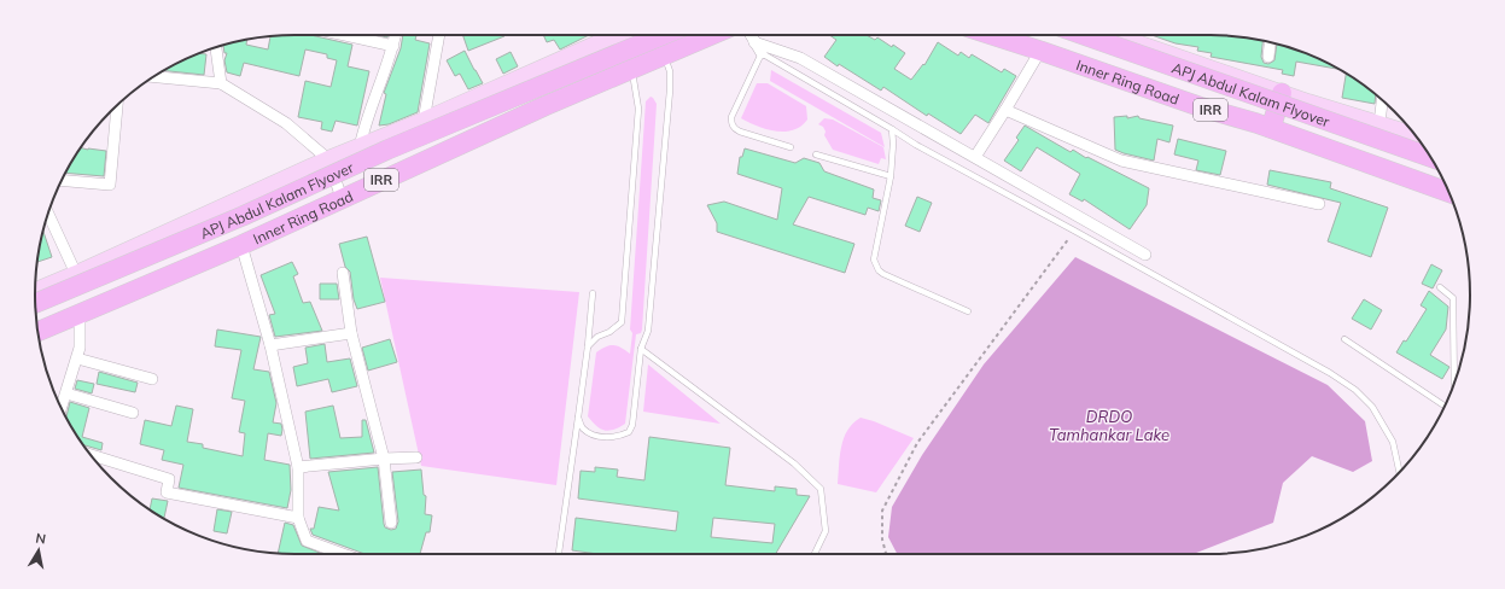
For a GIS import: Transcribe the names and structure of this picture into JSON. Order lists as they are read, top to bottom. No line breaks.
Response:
{"streets":{"highway":["Inner Ring Road","APJ Abdul Kalam Flyover","IRR"]},"water":["DRDO Tamhankar Lake"],"north":"top"}
